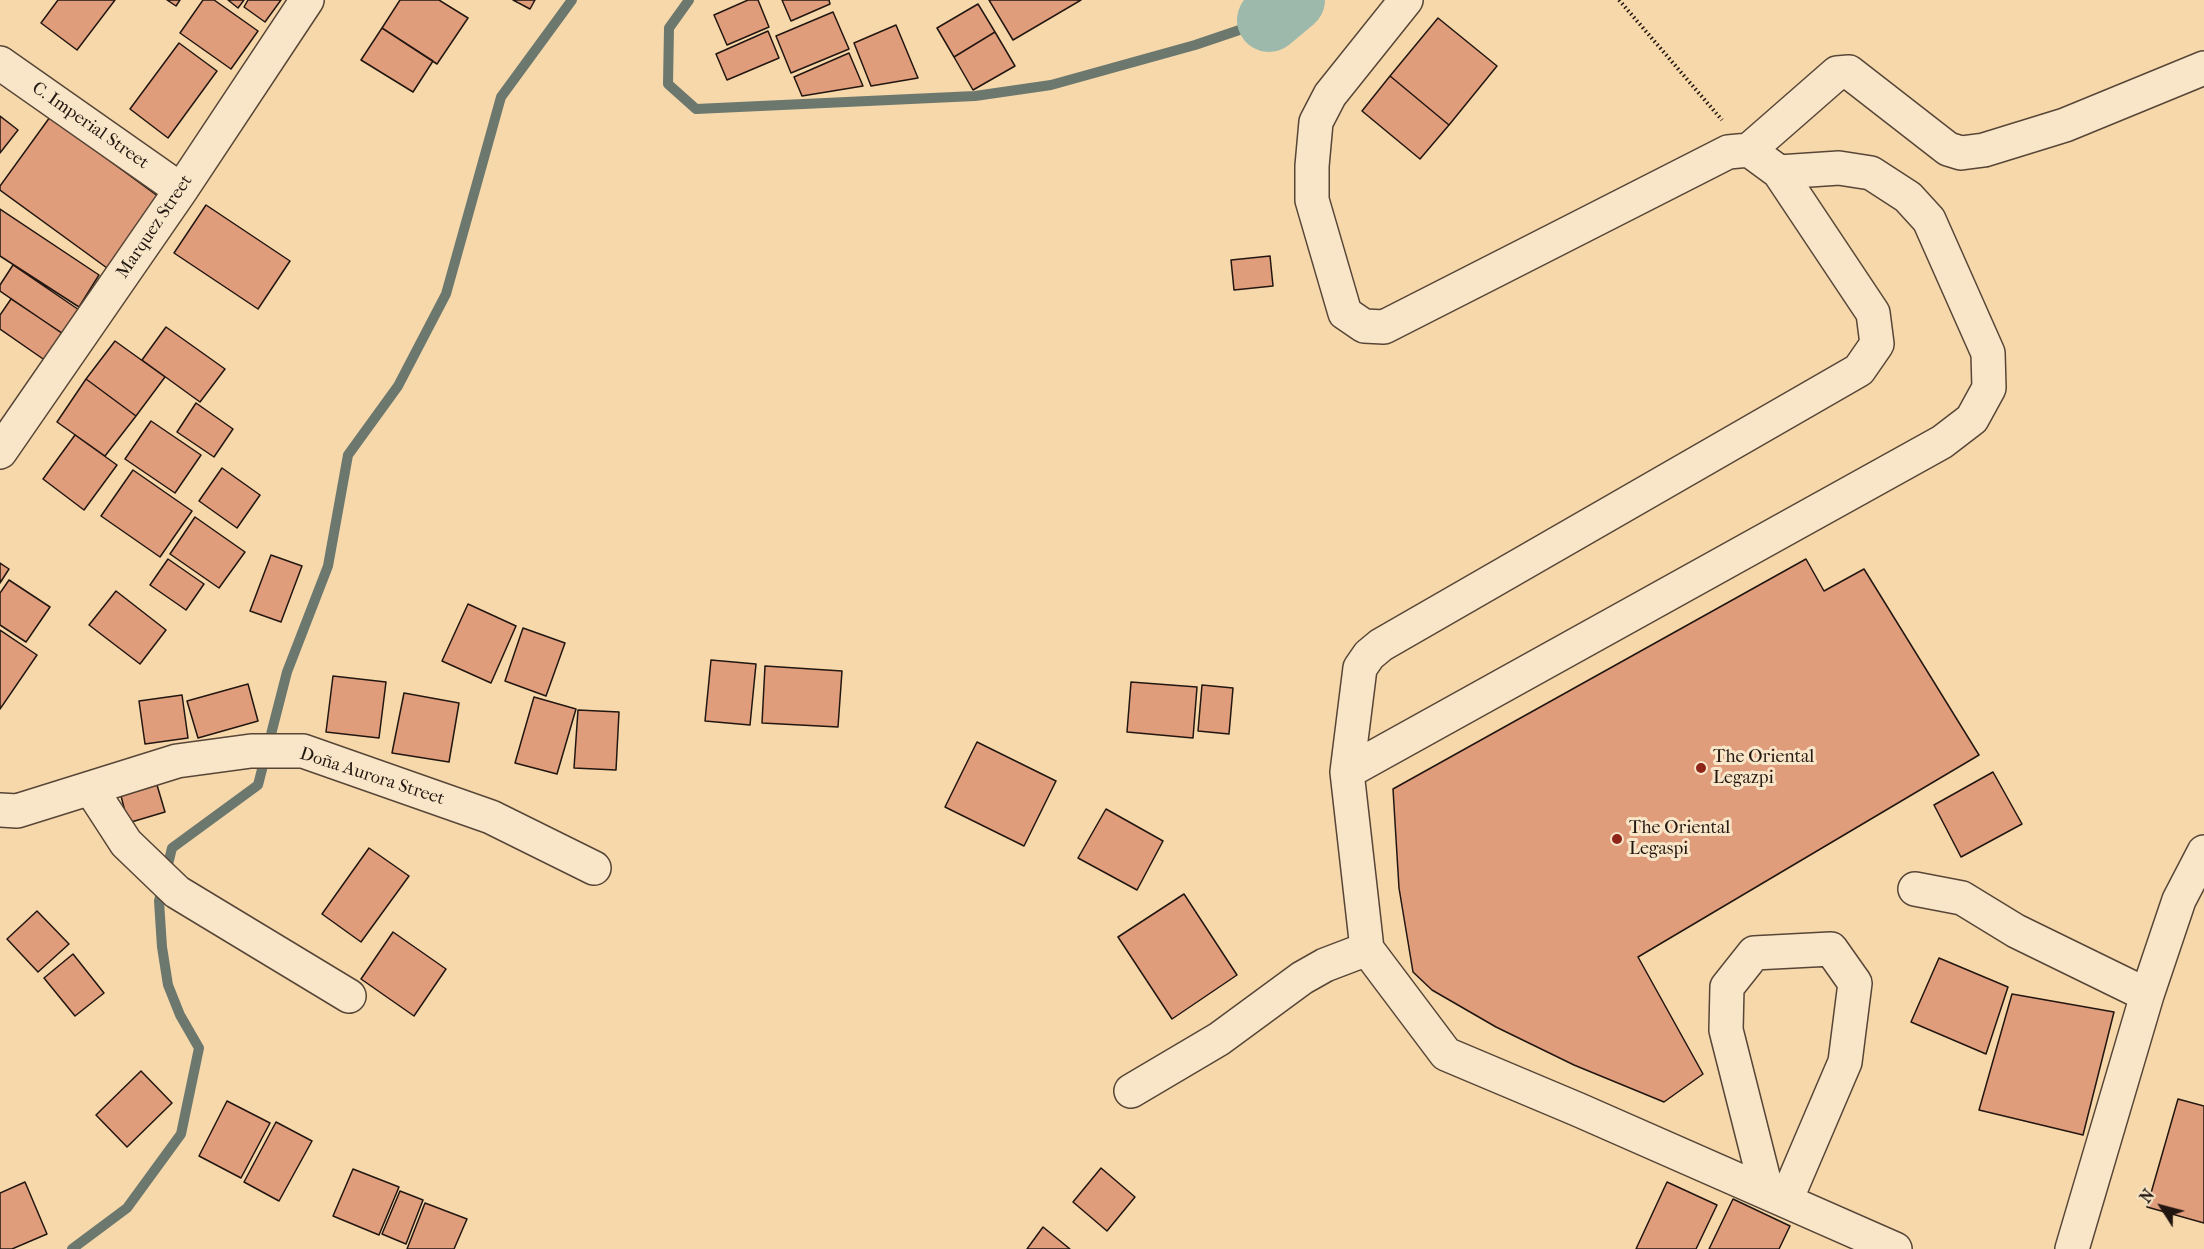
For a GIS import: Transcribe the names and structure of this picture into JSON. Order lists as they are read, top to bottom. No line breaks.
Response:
{"streets":{"street":["C. Imperial Street","Marquez Street","Doña Aurora Street"]},"crossings":[["C. Imperial Street","Marquez Street"]],"places":["The Oriental Legazpi","The Oriental Legaspi"],"north":"top left"}
